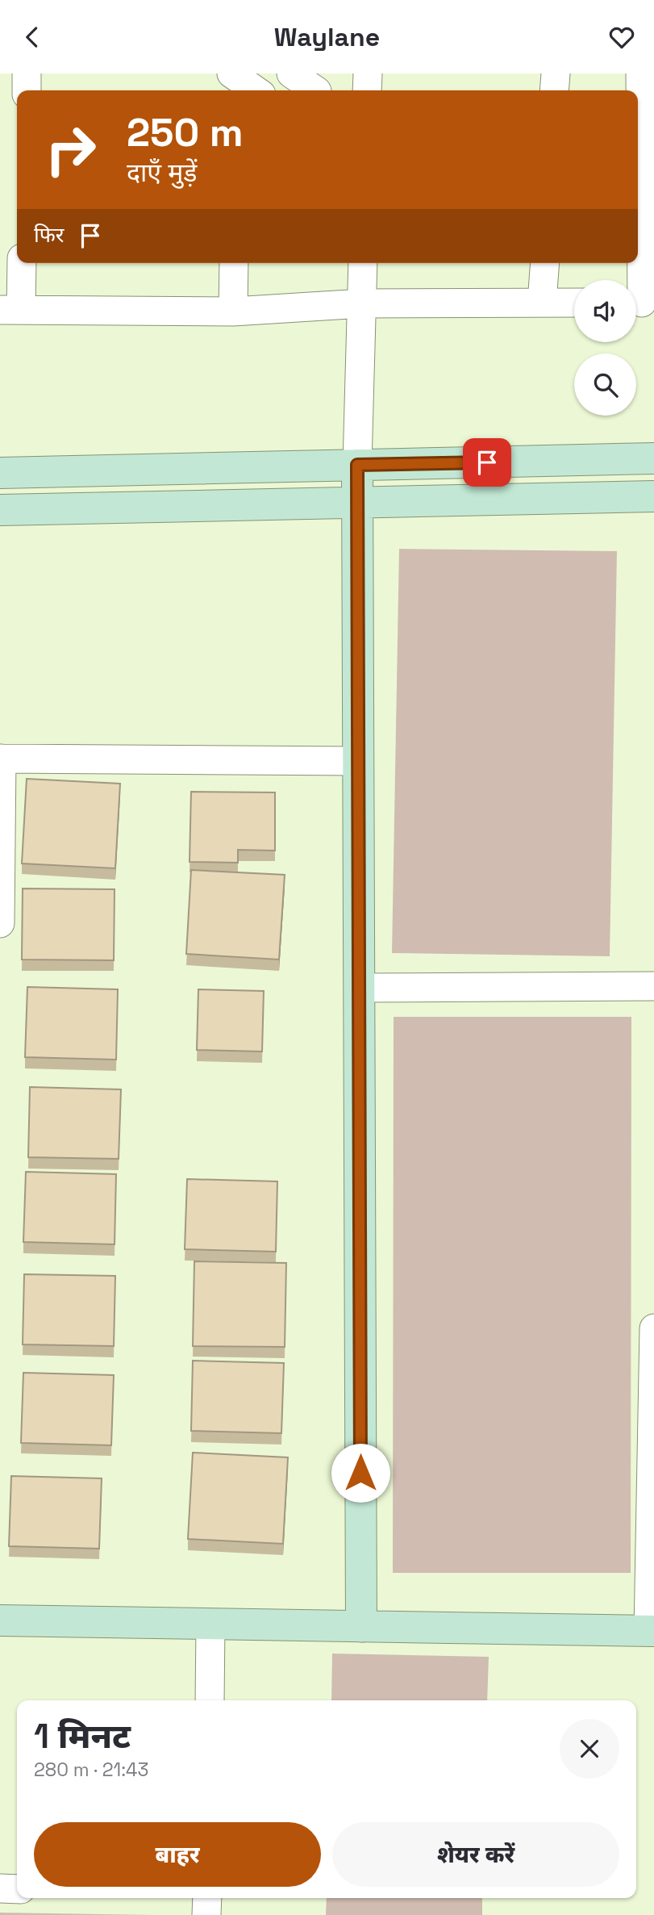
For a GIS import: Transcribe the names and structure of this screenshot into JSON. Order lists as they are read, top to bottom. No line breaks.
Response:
{"page":{"header":"Waylane","turn":["250 m","दाएँ मुड़ें"],"then":"फिर","heading":["1 मिनट","280 m · 21:43"],"buttons":["बाहर","शेयर करें"]}}
